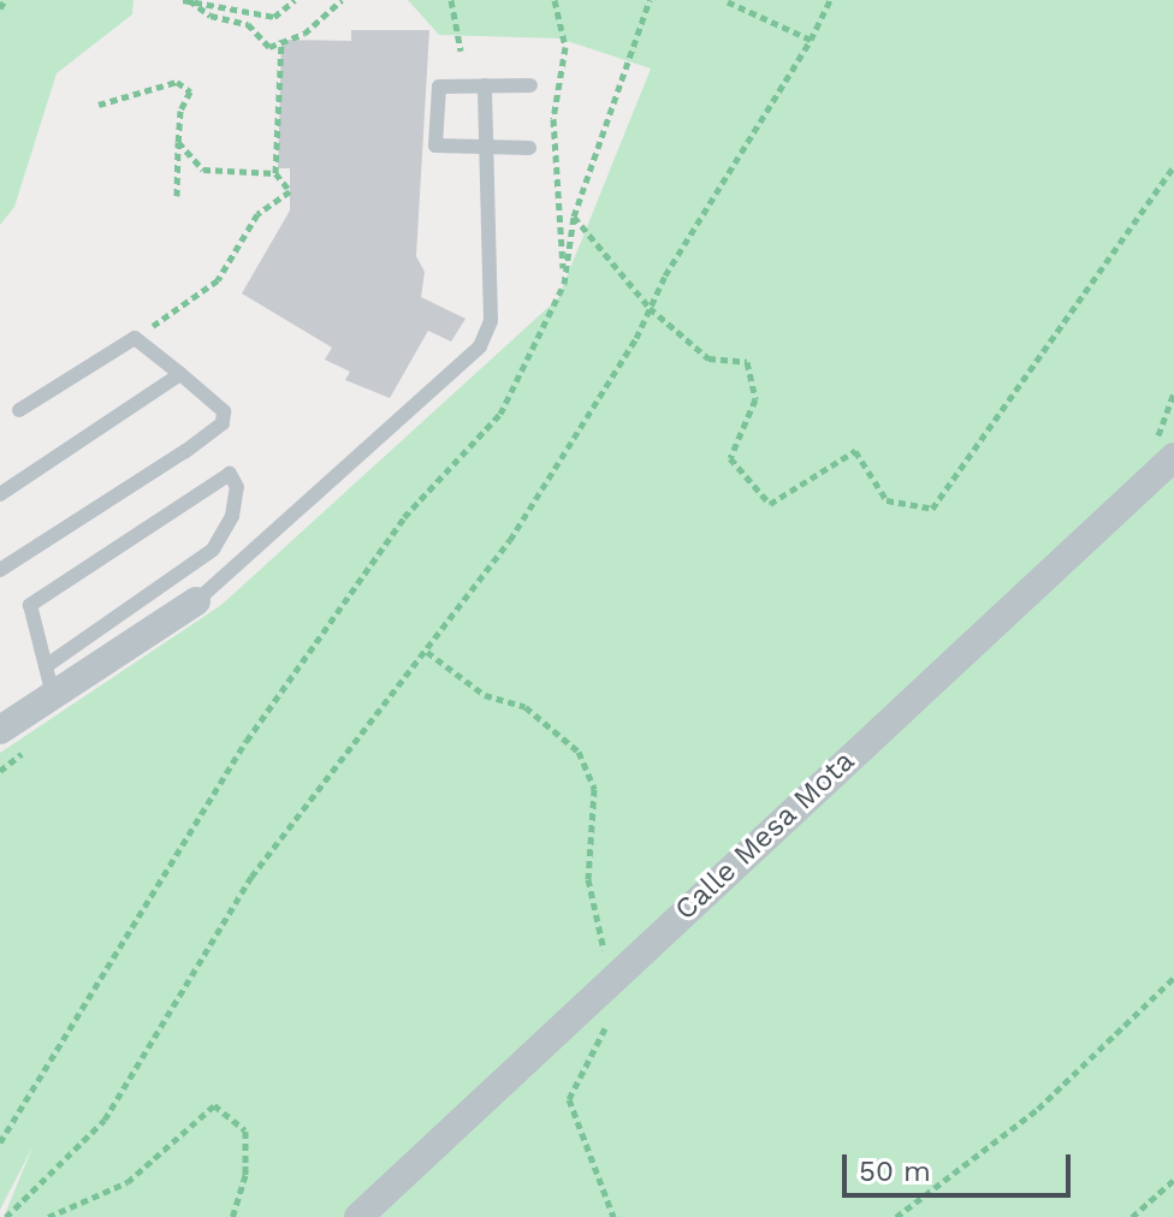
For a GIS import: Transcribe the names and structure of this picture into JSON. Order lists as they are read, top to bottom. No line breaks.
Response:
{"streets":{"street":["Calle Mesa Mota"]},"scale_bar":"50 m"}
